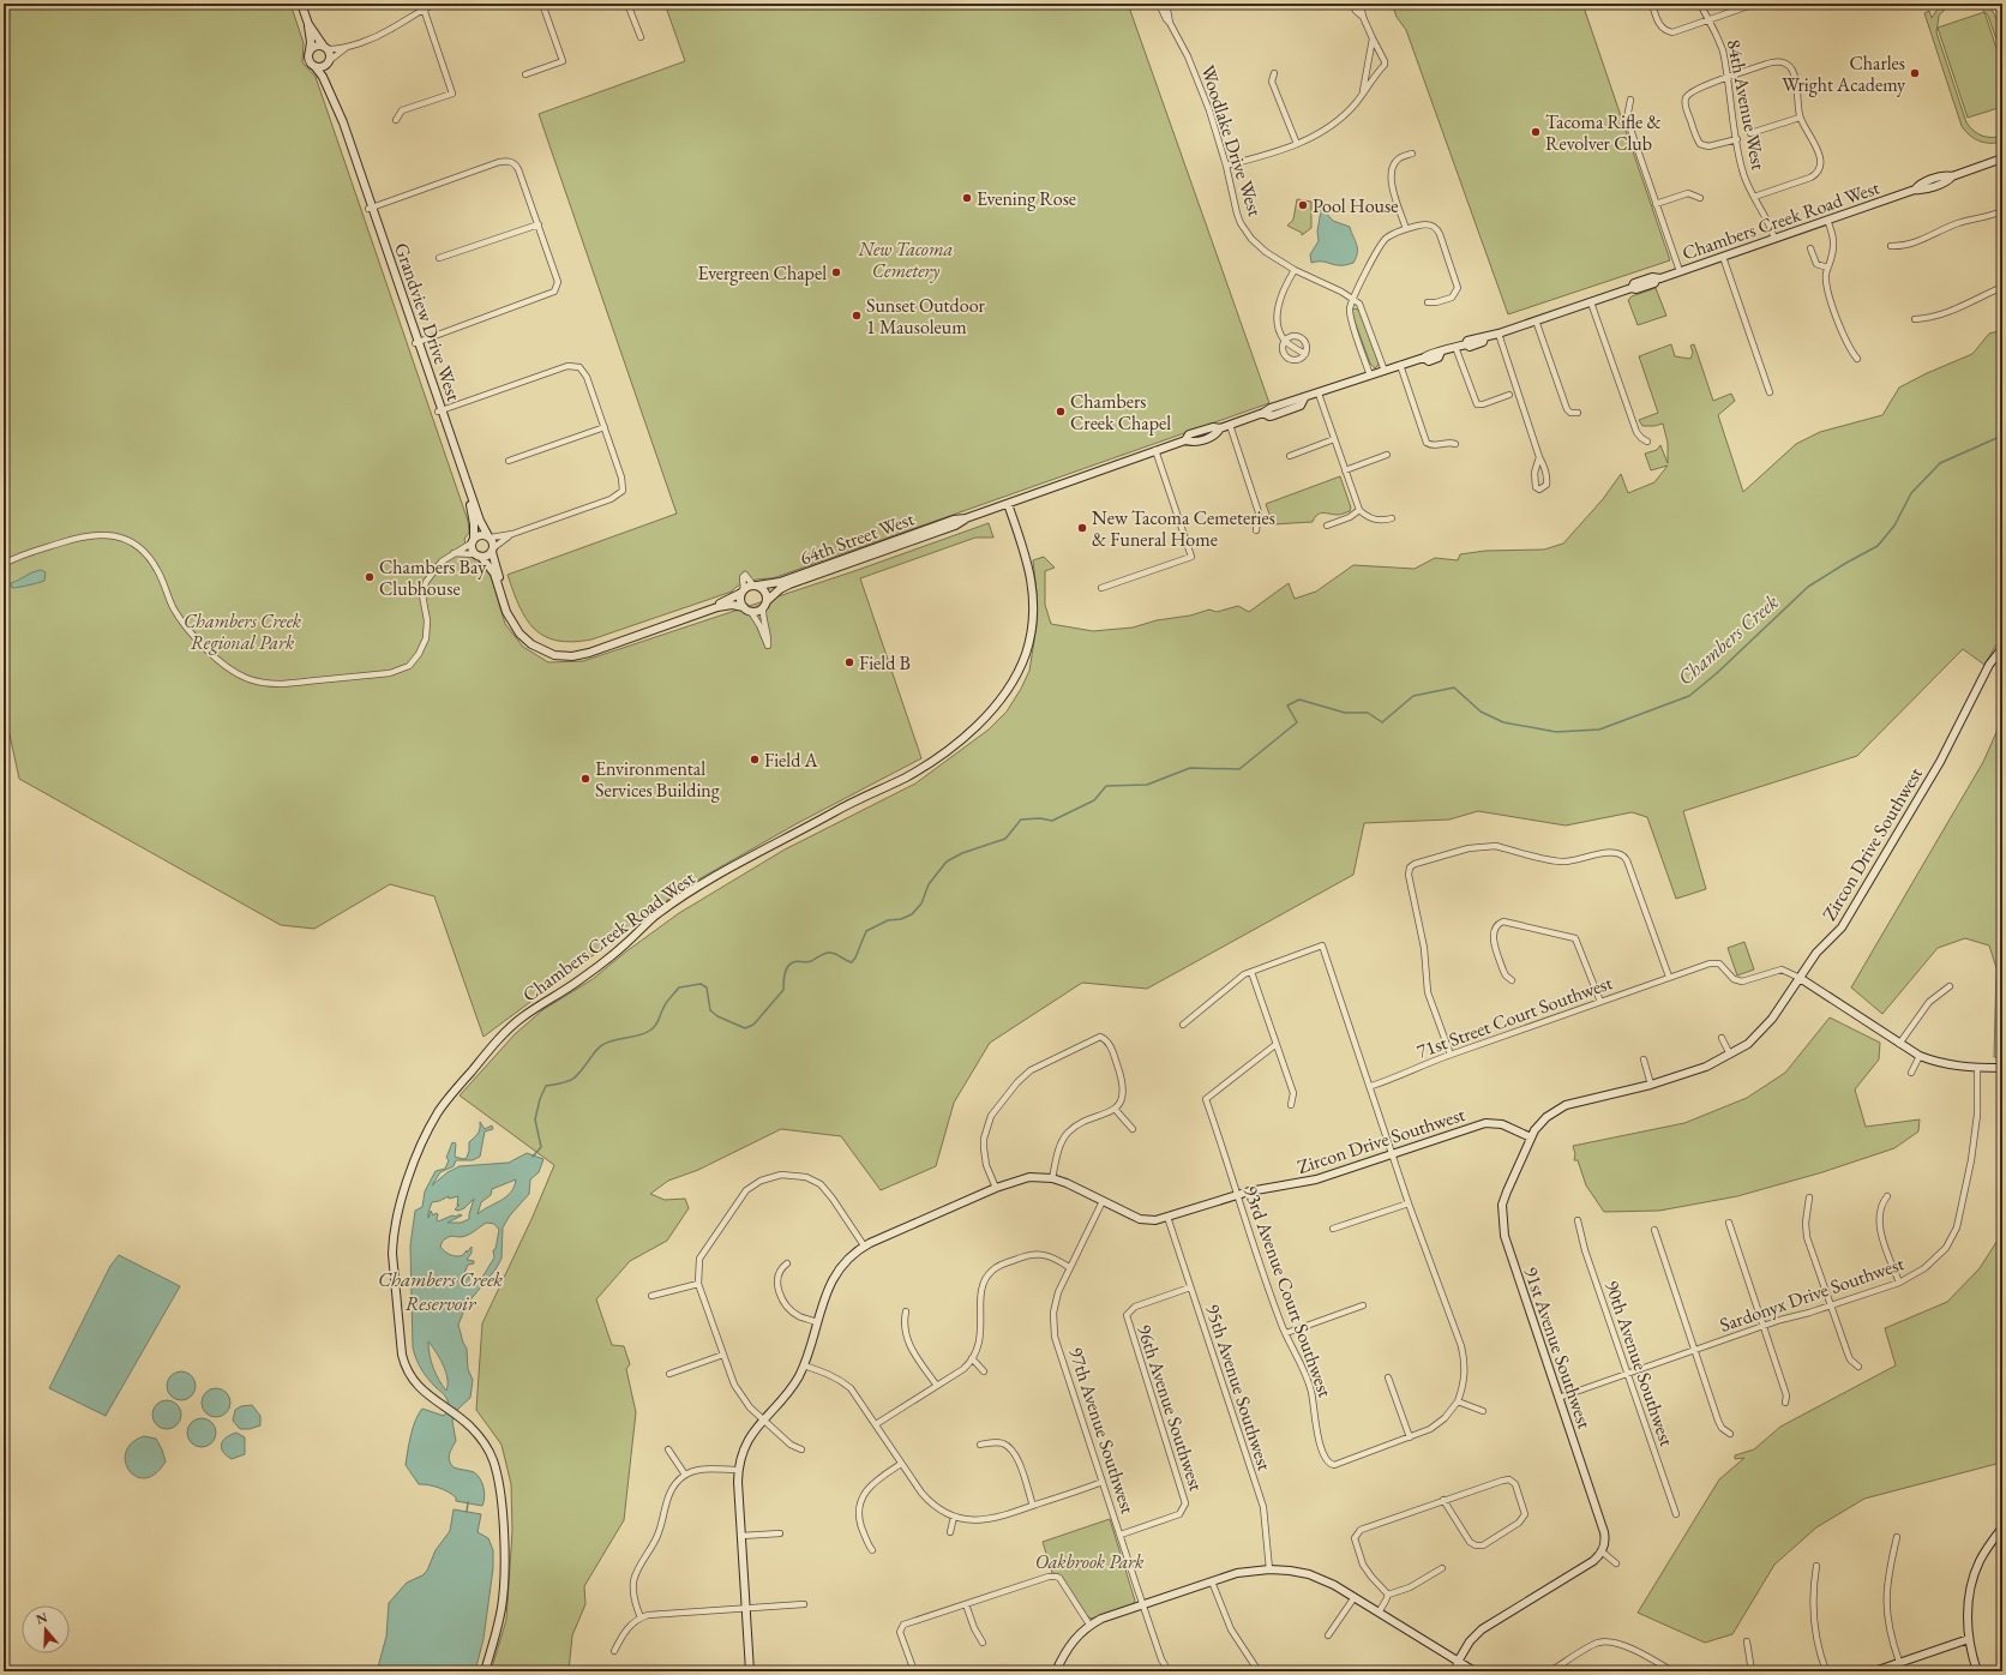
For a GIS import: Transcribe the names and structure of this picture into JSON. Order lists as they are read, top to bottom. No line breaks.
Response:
{"streets":{"street":["84th Avenue West","Woodlake Drive West","Chambers Creek Road West","Grandview Drive West","64th Street West","Zircon Drive Southwest","71st Street Court Southwest","93rd Avenue Court Southwest","Sardonyx Drive Southwest","91st Avenue Southwest","90th Avenue Southwest","95th Avenue Southwest","96th Avenue Southwest","97th Avenue Southwest"]},"crossings":[["84th Avenue West","Chambers Creek Road West"],["Woodlake Drive West","Chambers Creek Road West"],["Chambers Creek Road West","64th Street West"],["Zircon Drive Southwest","71st Street Court Southwest"],["Zircon Drive Southwest","93rd Avenue Court Southwest"],["Zircon Drive Southwest","91st Avenue Southwest"],["Zircon Drive Southwest","95th Avenue Southwest"],["Zircon Drive Southwest","97th Avenue Southwest"],["Sardonyx Drive Southwest","91st Avenue Southwest"],["Sardonyx Drive Southwest","90th Avenue Southwest"],["95th Avenue Southwest","96th Avenue Southwest"],["96th Avenue Southwest","97th Avenue Southwest"]],"water":["Chambers Creek","Chambers Creek Reservoir"],"parks":["New Tacoma Cemetery","Chambers Creek Regional Park","Oakbrook Park"],"places":["Charles Wright Academy","Tacoma Rifle & Revolver Club","Evening Rose","Pool House","Evergreen Chapel","Sunset Outdoor 1 Mausoleum","Chambers Creek Chapel","New Tacoma Cemeteries & Funeral Home","Chambers Bay Clubhouse","Field B","Field A","Environmental Services Building"],"north":"top"}
